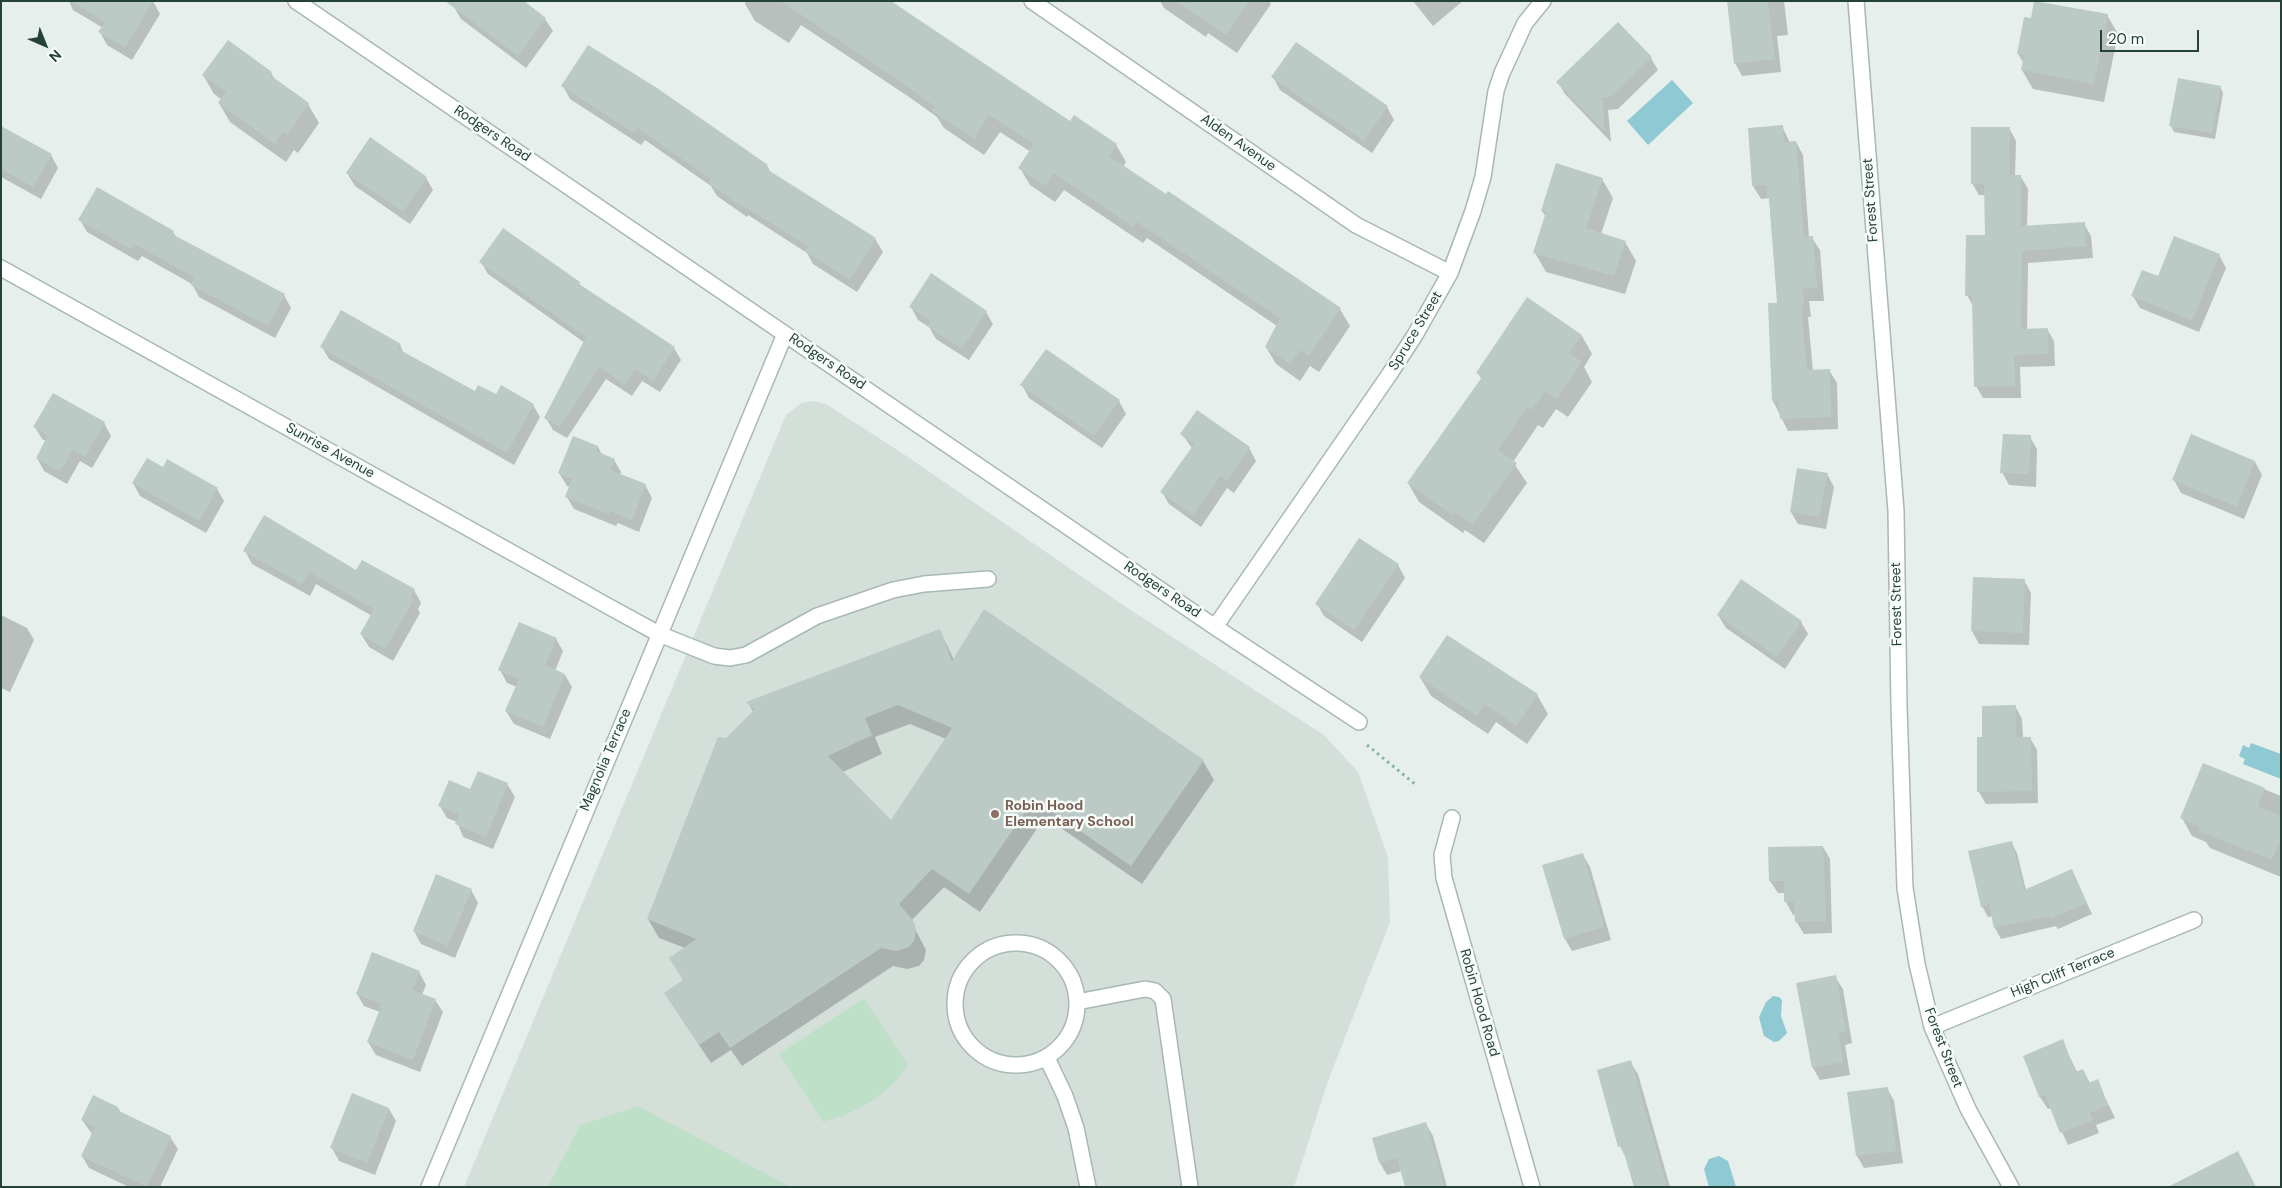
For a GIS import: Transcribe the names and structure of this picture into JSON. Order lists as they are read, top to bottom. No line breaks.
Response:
{"streets":{"street":["Rodgers Road","Alden Avenue","Forest Street","Spruce Street","Sunrise Avenue","Magnolia Terrace","High Cliff Terrace","Robin Hood Road"]},"crossings":[["Rodgers Road","Spruce Street"],["Rodgers Road","Magnolia Terrace"],["Alden Avenue","Spruce Street"],["Forest Street","High Cliff Terrace"],["Sunrise Avenue","Magnolia Terrace"]],"places":["Robin Hood Elementary School"],"scale_bar":"20 m","north":"bottom right"}
